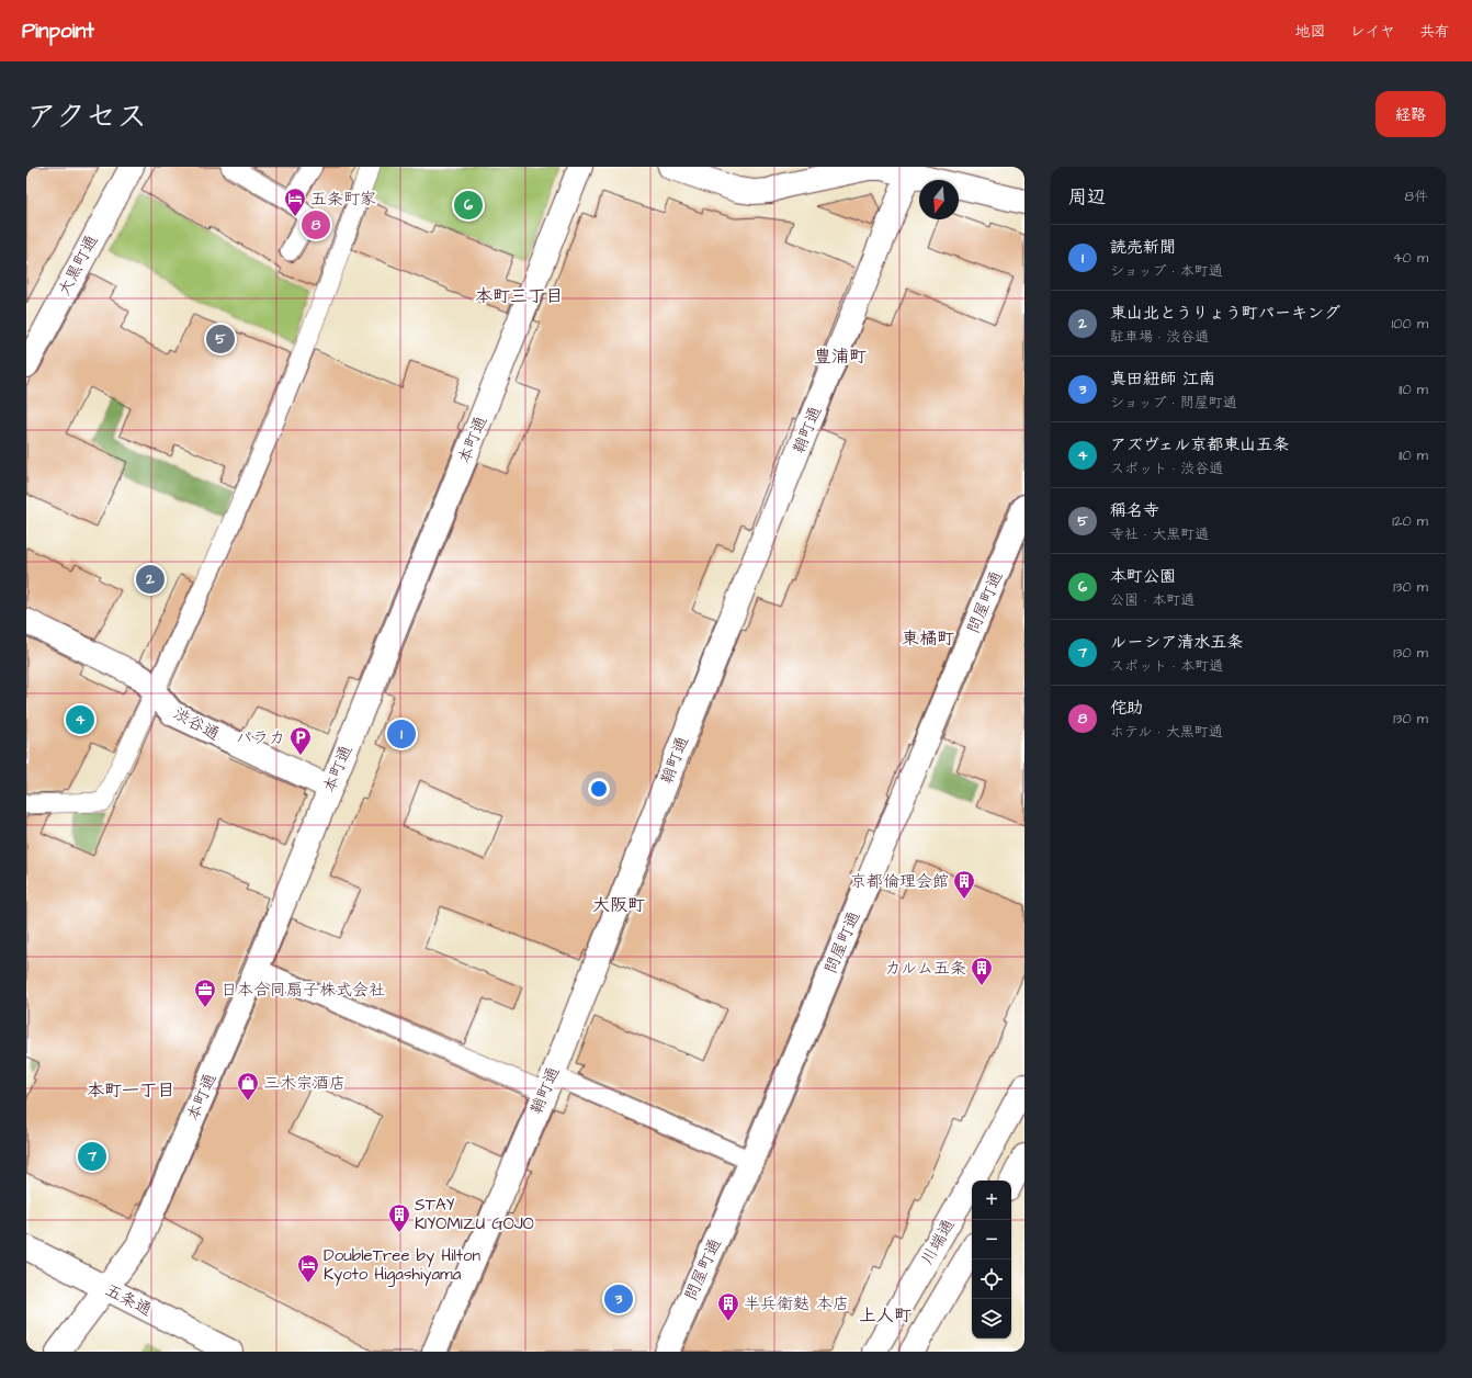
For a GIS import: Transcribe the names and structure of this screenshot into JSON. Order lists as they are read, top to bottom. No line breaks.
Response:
{"streets":{"main road":["大黒町通","鞘町通","本町通","問屋町通","渋谷通","川端通","五条通"]},"crossings":[["本町通","渋谷通"],["本町通","五条通"]],"districts":["本町三丁目","豊浦町","東橘町","大阪町","本町一丁目","上人町"],"places":{"hotel":["五条町家","DoubleTree by Hilton Kyoto Higashiyama"],"parking":["パラカ"],"building":["京都倫理会館","カルム五条","STAY KIYOMIZU GOJO","半兵衛麩 本店"],"office":["日本合同扇子株式会社"],"shop":["三木宗酒店"]},"north":"bottom","page":{"header":"Pinpoint","nav":["地図","レイヤ","共有"],"title":"アクセス","buttons":"経路","heading":["周辺","8件"],"pins":["6","8","5","2","4","1","7","3"],"list":[{"mark":"1","name":"読売新聞","note":"ショップ · 本町通","value":"40 m"},{"mark":"2","name":"東山北とうりょう町パーキング","note":"駐車場 · 渋谷通","value":"100 m"},{"mark":"3","name":"真田紐師 江南","note":"ショップ · 問屋町通","value":"110 m"},{"mark":"4","name":"アズヴェル京都東山五条","note":"スポット · 渋谷通","value":"110 m"},{"mark":"5","name":"稱名寺","note":"寺社 · 大黒町通","value":"120 m"},{"mark":"6","name":"本町公園","note":"公園 · 本町通","value":"130 m"},{"mark":"7","name":"ルーシア清水五条","note":"スポット · 本町通","value":"130 m"},{"mark":"8","name":"侘助","note":"ホテル · 大黒町通","value":"130 m"}],"map_buttons":["+","−"]}}
